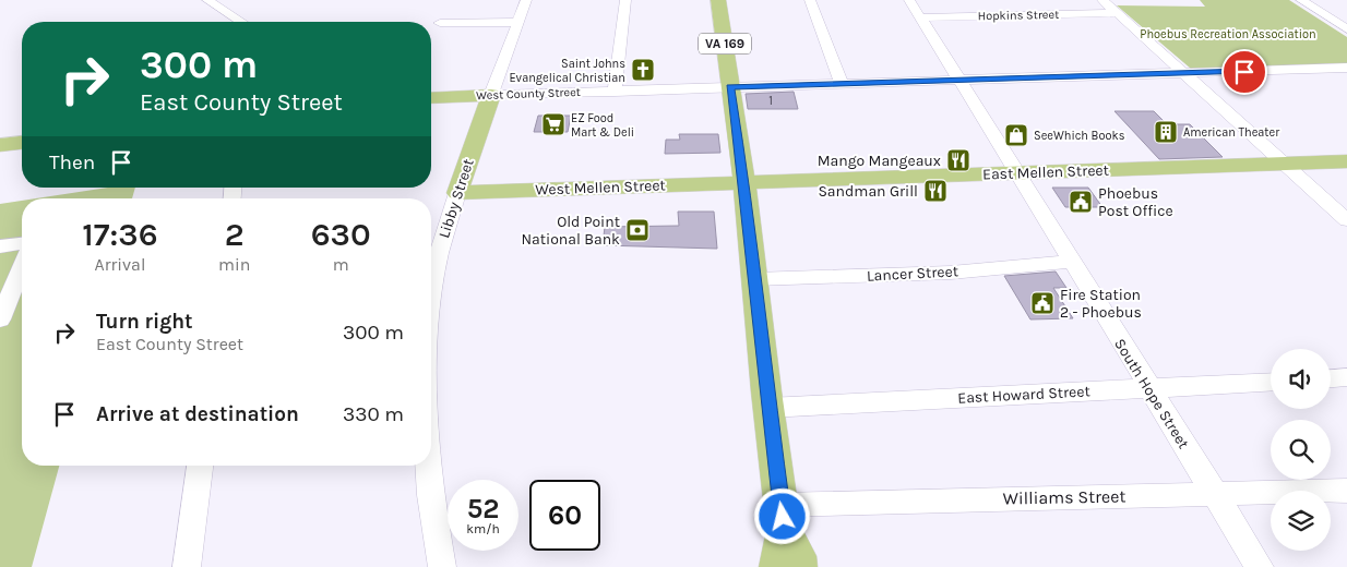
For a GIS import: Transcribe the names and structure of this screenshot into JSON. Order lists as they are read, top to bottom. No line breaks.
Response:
{"streets":{"main road":["VA 169","West County Street","East Mellen Street","West Mellen Street","Libby Street"],"street":["Hopkins Street","Lancer Street","South Hope Street","East Howard Street","Williams Street"]},"crossings":[["Hopkins Street","South Hope Street"],["VA 169","West County Street"],["VA 169","East Mellen Street"],["VA 169","West Mellen Street"],["VA 169","Lancer Street"],["VA 169","East Howard Street"],["VA 169","Williams Street"],["West County Street","Libby Street"],["West County Street","South Hope Street"],["East Mellen Street","West Mellen Street"],["East Mellen Street","South Hope Street"],["West Mellen Street","Libby Street"],["Lancer Street","South Hope Street"],["South Hope Street","East Howard Street"],["South Hope Street","Williams Street"]],"parks":["Phoebus Recreation Association"],"places":{"church":["Saint Johns Evangelical Christian"],"supermarket":["EZ Food Mart & Deli"],"building":["American Theater"],"shop":["SeeWhich Books"],"restaurant":["Mango Mangeaux","Sandman Grill"],"public building":["Phoebus Post Office","Fire Station 2 - Phoebus"],"bank":["Old Point National Bank"]},"house_numbers":["1"],"page":{"turn":["300 m","East County Street"],"then":"Then","eta":["17:36","Arrival","2","min","630","m"],"list":[{"name":"Turn right","note":"East County Street","value":"300 m"},{"name":"Arrive at destination","value":"330 m"}],"speed":"52 km/h","limit":"60"}}
